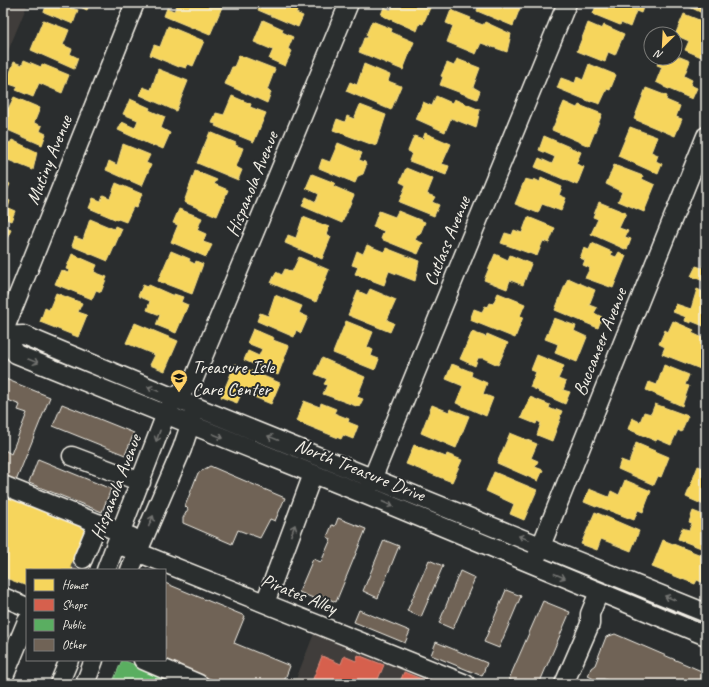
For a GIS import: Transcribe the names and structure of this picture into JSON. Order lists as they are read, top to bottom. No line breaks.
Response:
{"streets":{"street":["Mutiny Avenue","Hispanola Avenue","Cutlass Avenue","Buccaneer Avenue","North Treasure Drive","Pirates Alley"]},"crossings":[["Hispanola Avenue","North Treasure Drive"],["Hispanola Avenue","Pirates Alley"],["Cutlass Avenue","North Treasure Drive"],["Buccaneer Avenue","North Treasure Drive"]],"places":{"school or university":["Treasure Isle Care Center"]},"legend":["Homes","Shops","Public","Other"],"north":"bottom left"}
